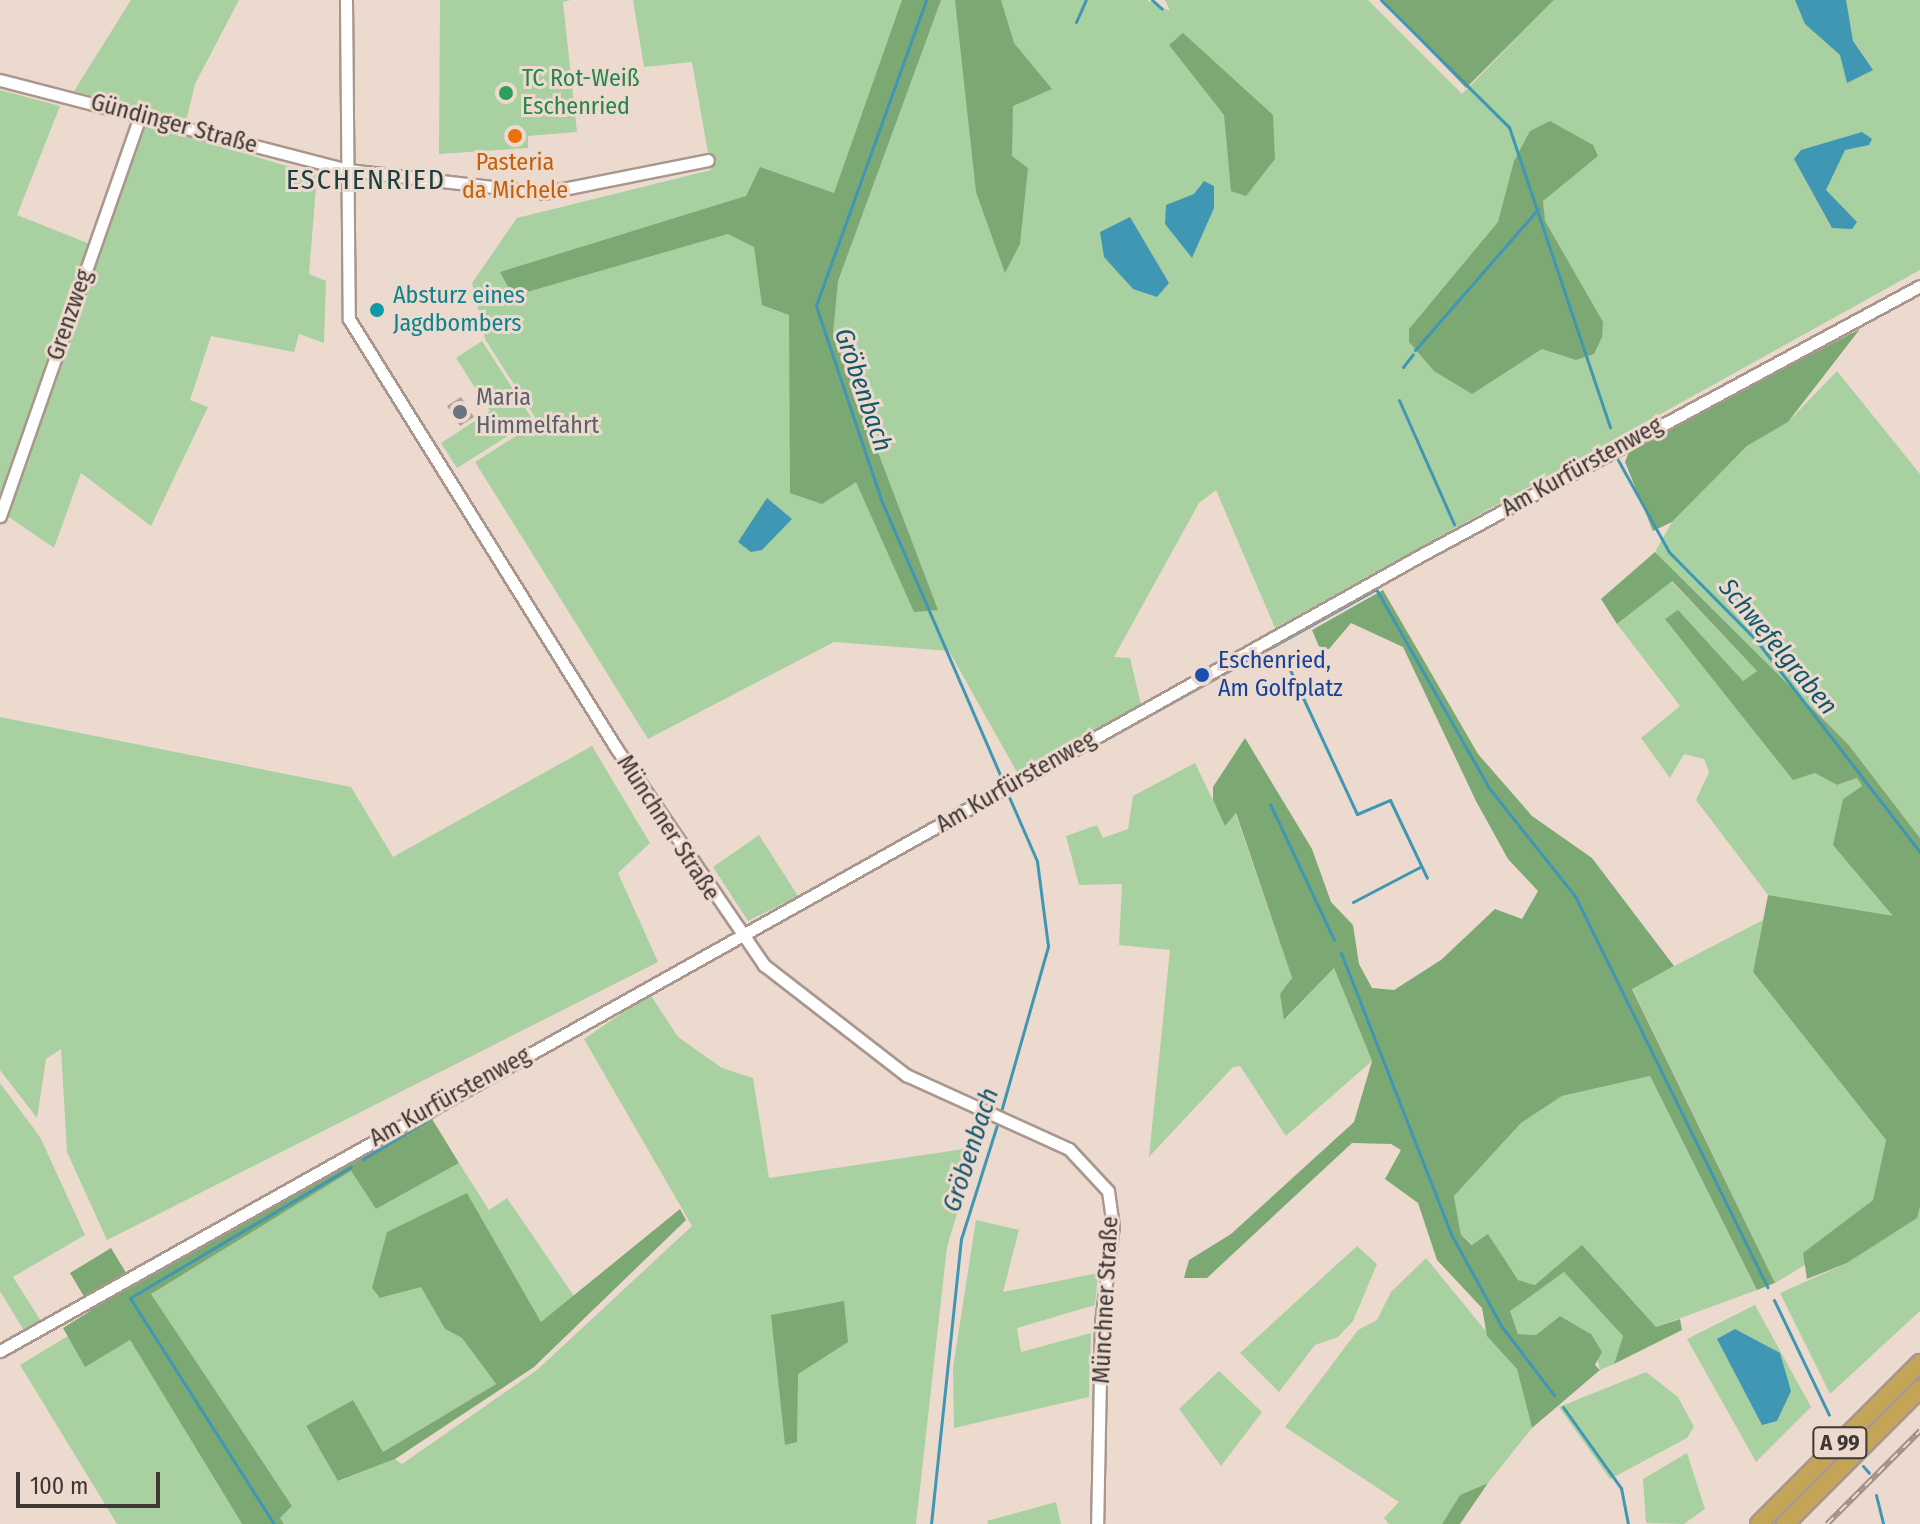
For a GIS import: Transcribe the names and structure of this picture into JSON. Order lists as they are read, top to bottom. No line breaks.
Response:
{"streets":{"highway":["A 99"],"street":["Gündinger Straße","Grenzweg","Am Kurfürstenweg","Münchner Straße"]},"crossings":[["Gündinger Straße","Grenzweg"],["Gündinger Straße","Münchner Straße"],["Am Kurfürstenweg","Münchner Straße"]],"districts":["ESCHENRIED"],"water":["Gröbenbach","Schwefelgraben"],"places":["TC Rot-Weiß Eschenried","Pasteria da Michele","Absturz eines Jagdbombers","Maria Himmelfahrt","Eschenried, Am Golfplatz"],"scale_bar":"100 m"}
